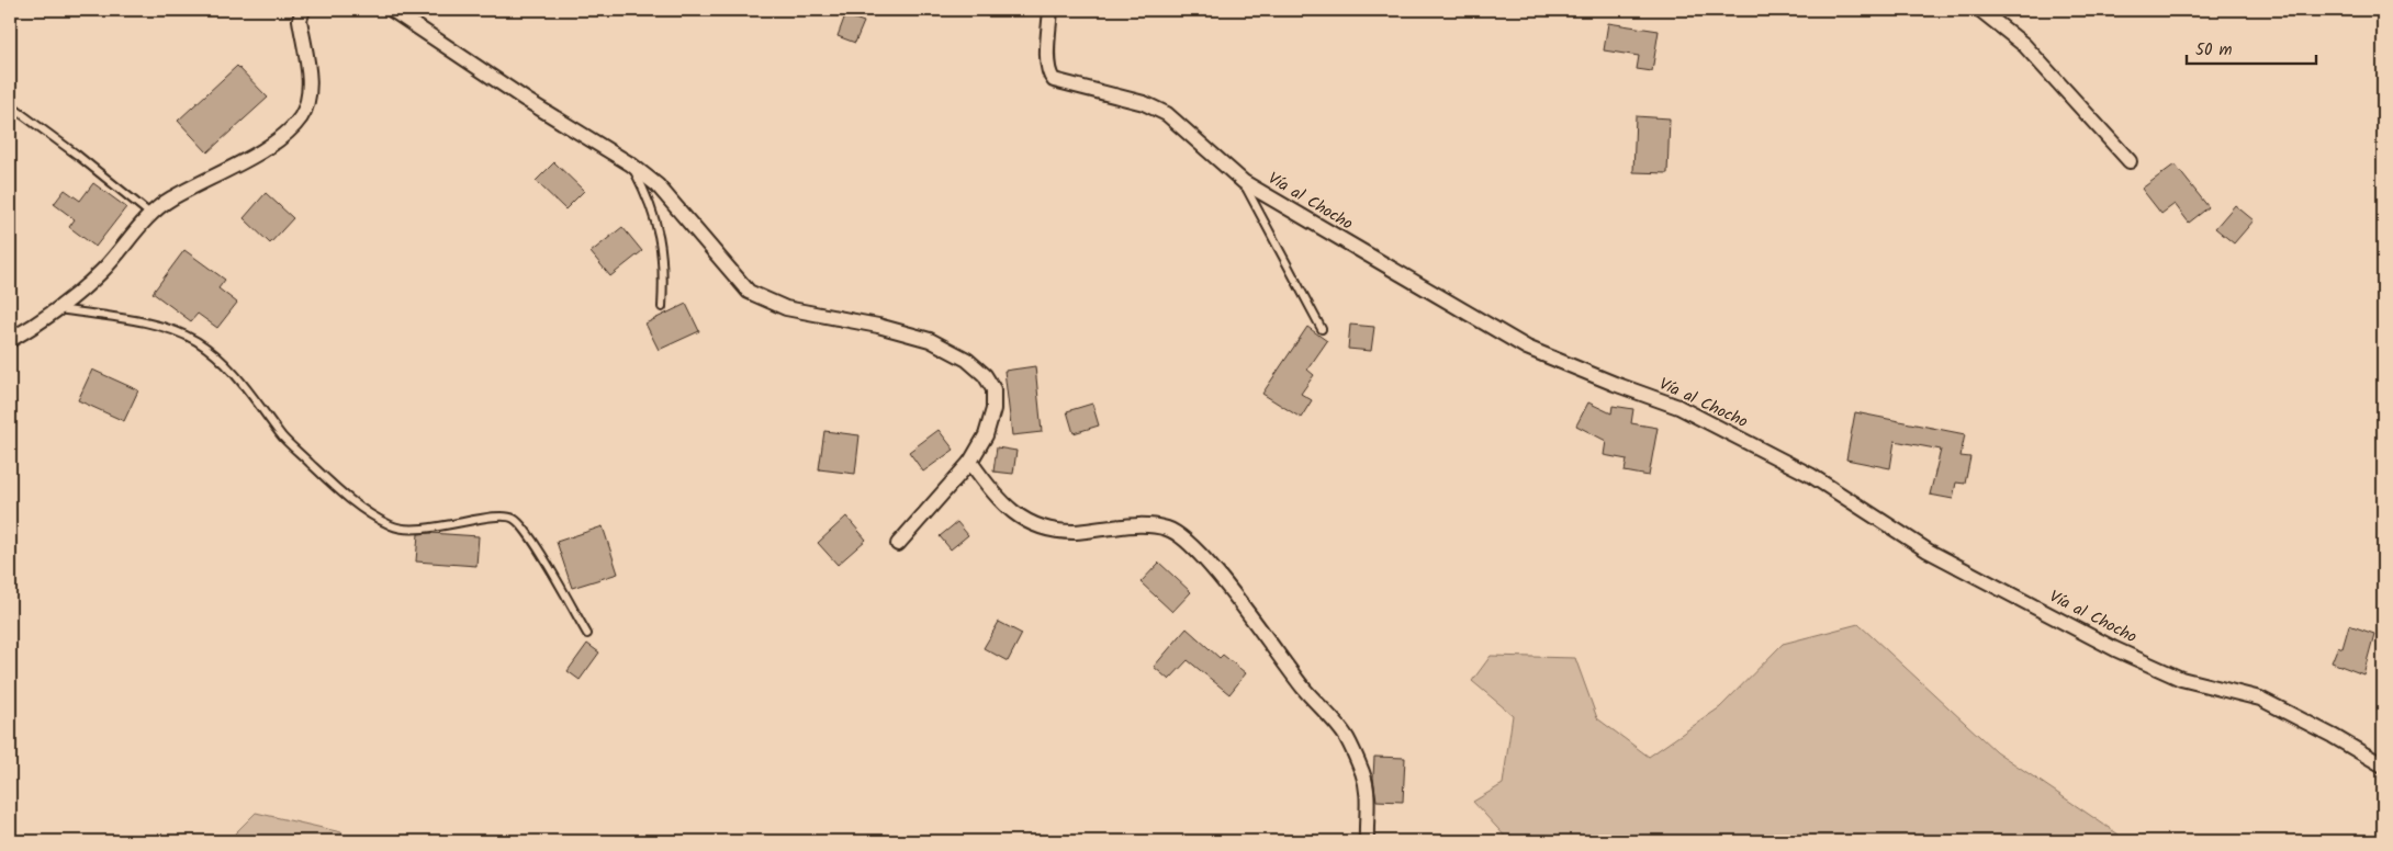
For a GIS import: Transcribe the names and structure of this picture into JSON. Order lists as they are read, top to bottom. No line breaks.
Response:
{"streets":{"street":["Vía al Chocho"]},"scale_bar":"50 m"}
